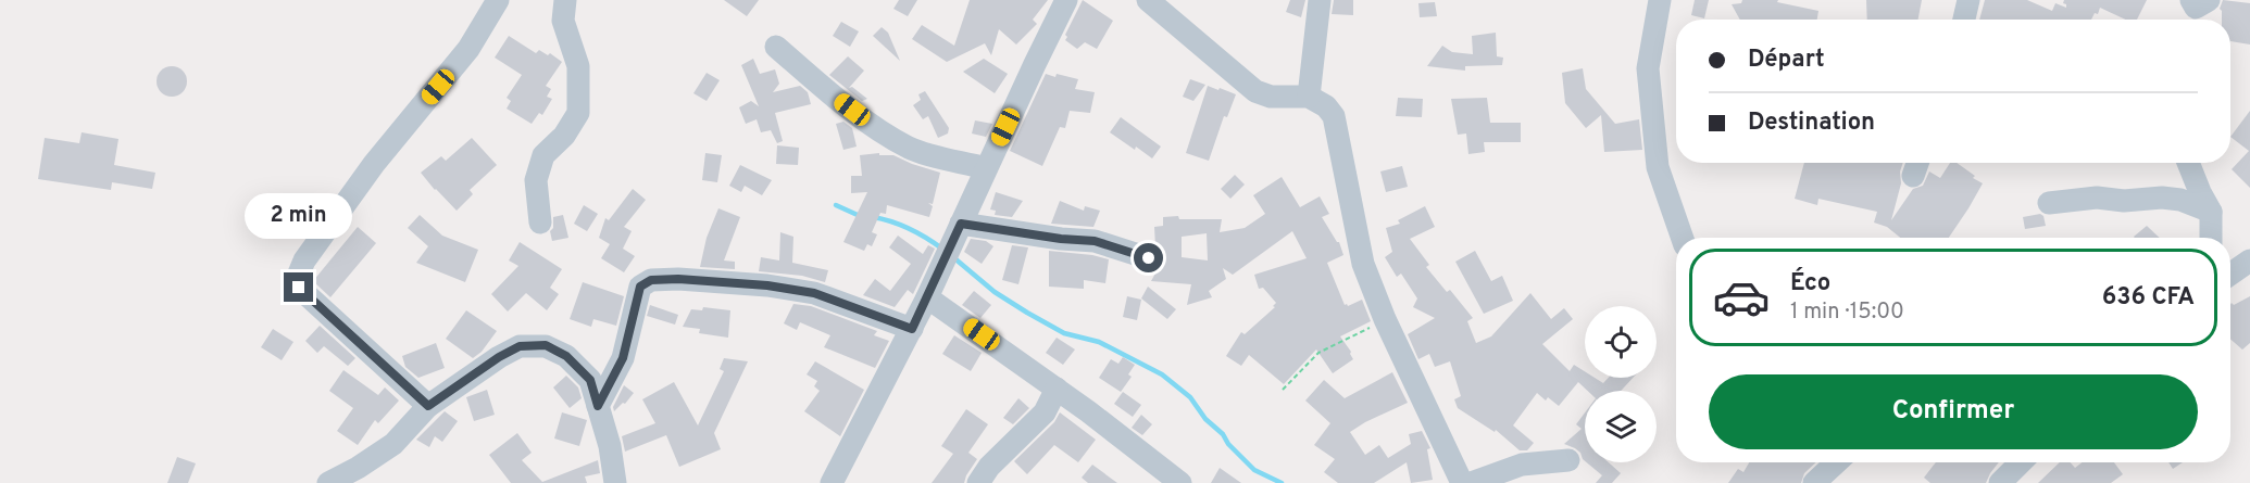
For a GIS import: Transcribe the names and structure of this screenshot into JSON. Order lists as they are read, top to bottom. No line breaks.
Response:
{"page":{"banner":["Départ","Destination"],"bubble":"2 min","list":[{"name":"Éco","note":"1 min · 15:00","value":"636 CFA"}],"buttons":"Confirmer"}}
